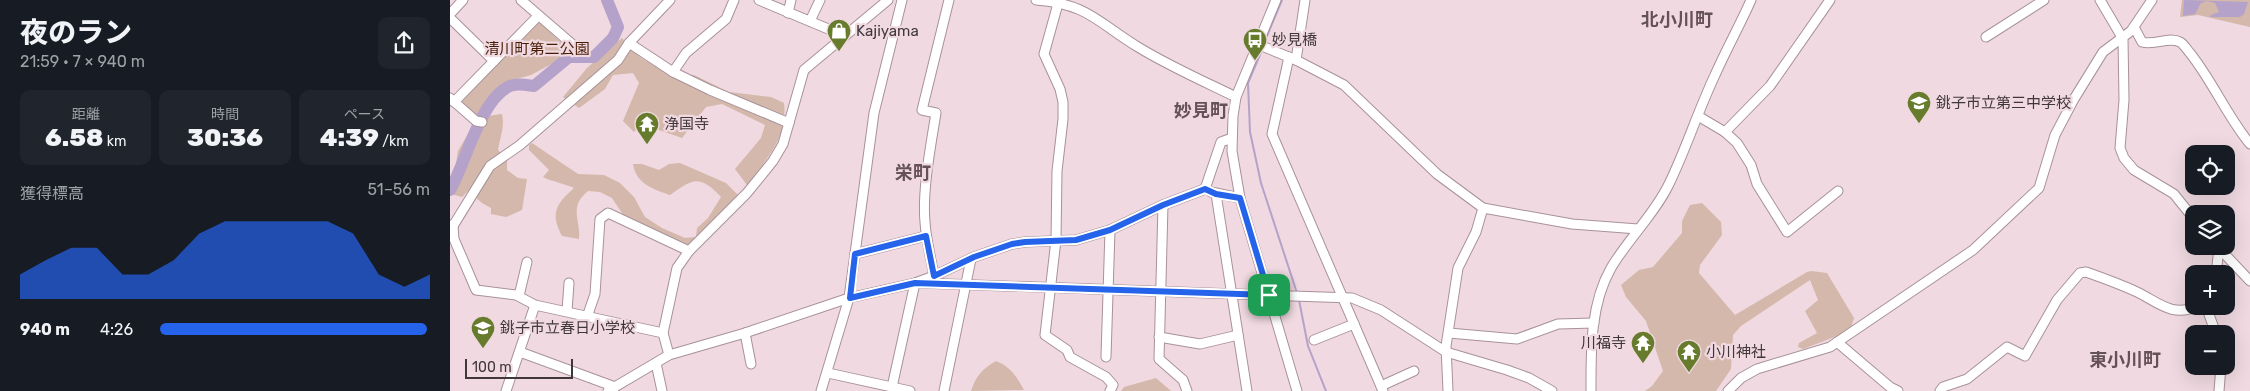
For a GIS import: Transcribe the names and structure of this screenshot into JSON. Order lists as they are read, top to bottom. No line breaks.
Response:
{"districts":["北小川町","妙見町","栄町","東小川町"],"parks":["清川町第二公園"],"places":{"shop":["Kajiyama"],"bus stop":["妙見橋"],"school or university":["銚子市立第三中学校","銚子市立春日小学校"],"temple":["浄国寺","川福寺","小川神社"]},"scale_bar":"100 m","page":{"heading":["夜のラン","21:59 · 7 × 940 m"],"stats":[["距離","6.58 km"],["時間","30:36"],["ペース","4:39 /km"]],"map_buttons":["+","−"],"chart":["獲得標高","51–56 m"],"list":[{"name":"940 m","note":"4:26"}],"scale":"100 m"}}
